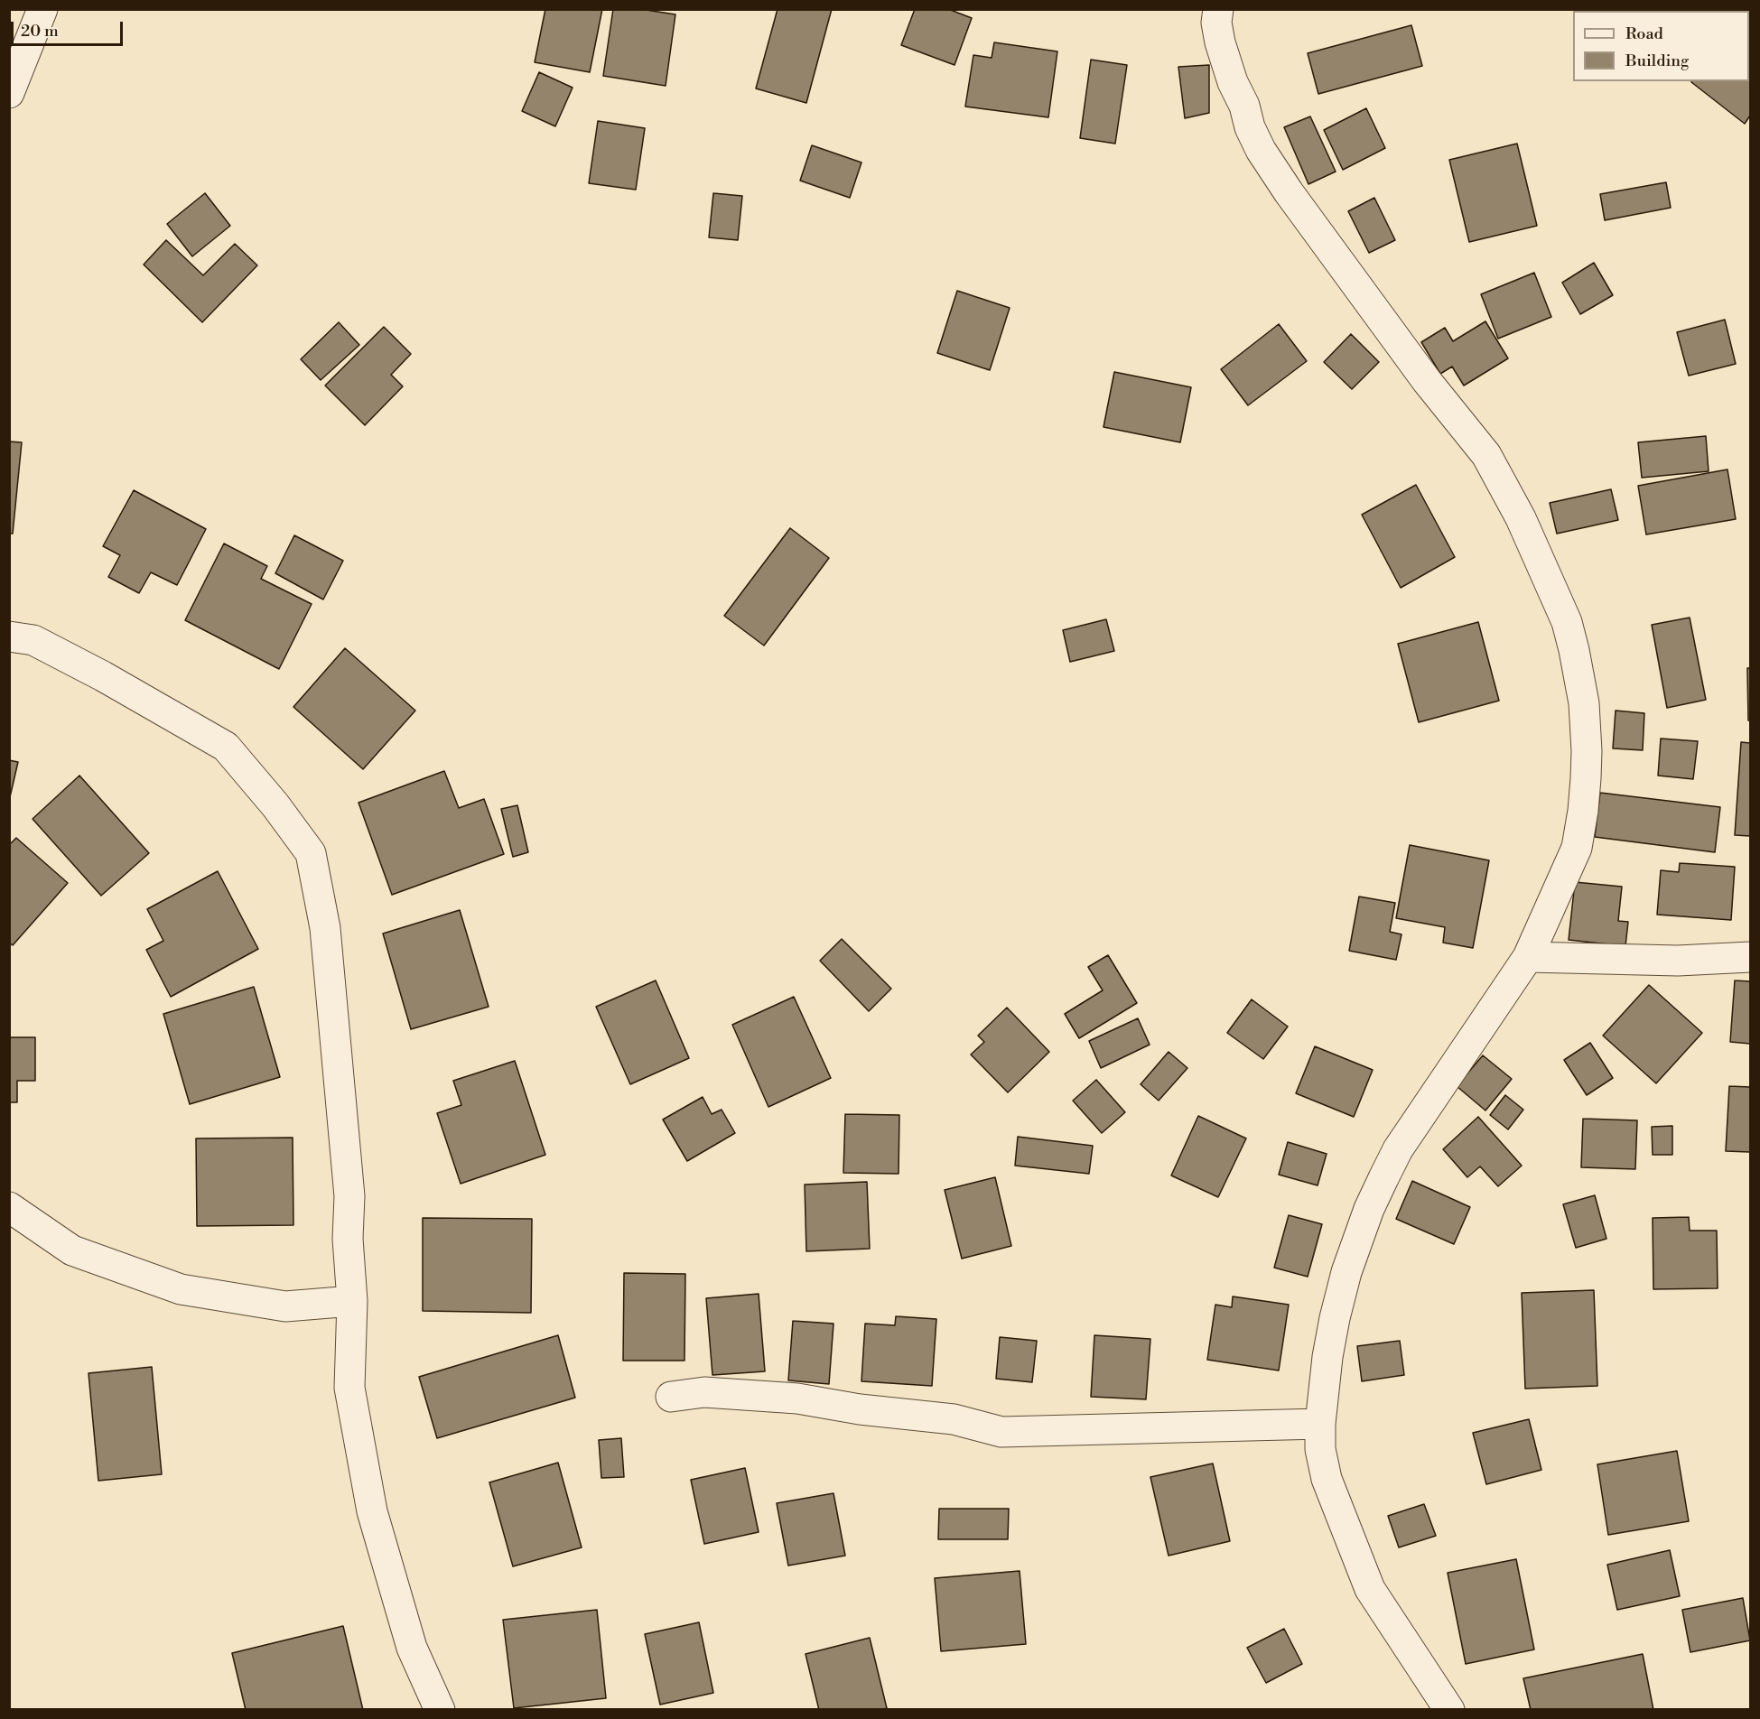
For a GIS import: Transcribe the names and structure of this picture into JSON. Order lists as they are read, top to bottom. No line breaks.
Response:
{"legend":["Road","Building"],"scale_bar":"20 m"}
